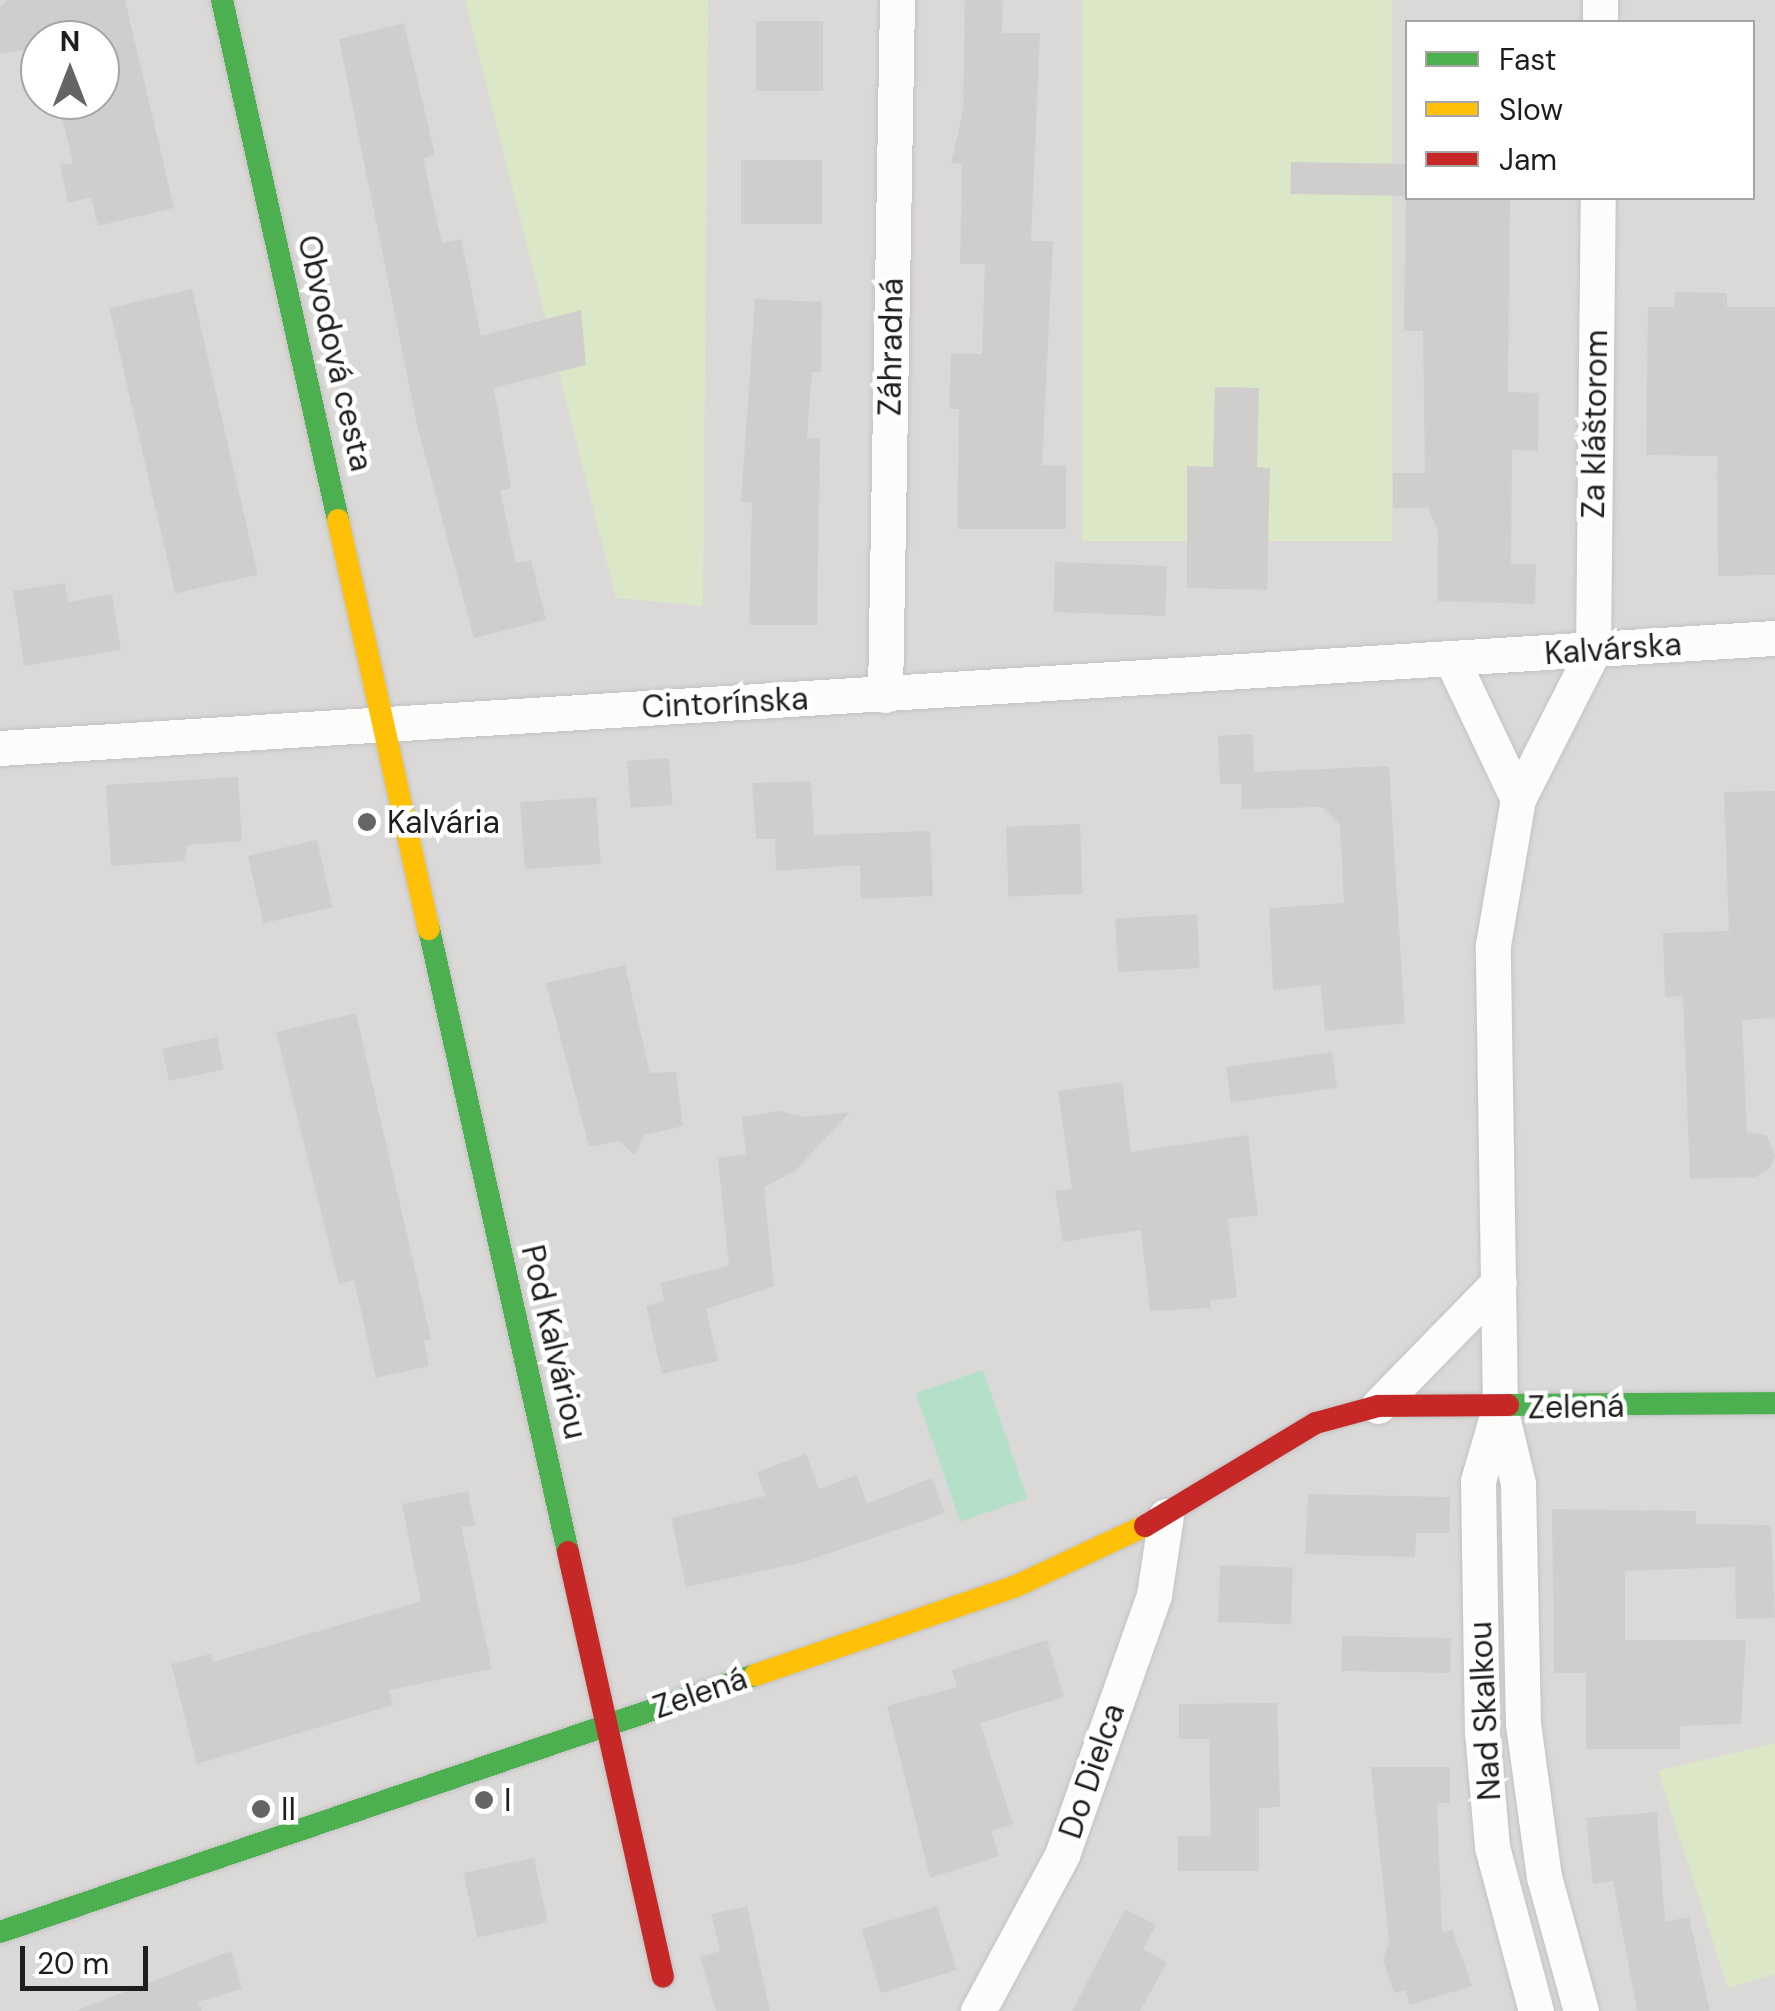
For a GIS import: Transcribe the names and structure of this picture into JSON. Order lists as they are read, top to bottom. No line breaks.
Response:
{"streets":{"street":["Záhradná","Obvodová cesta","Za kláštorom","Kalvárska","Cintorínska","Pod Kalváriou","Zelená","Nad Skalkou","Do Dielca"]},"crossings":[["Záhradná","Cintorínska"],["Obvodová cesta","Cintorínska"],["Obvodová cesta","Pod Kalváriou"],["Za kláštorom","Kalvárska"],["Za kláštorom","Nad Skalkou"],["Kalvárska","Cintorínska"],["Kalvárska","Nad Skalkou"],["Cintorínska","Pod Kalváriou"],["Pod Kalváriou","Zelená"],["Zelená","Nad Skalkou"],["Zelená","Do Dielca"]],"places":["Kalvária","I","II"],"legend":["Fast","Slow","Jam"],"scale_bar":"20 m","north":"top"}
